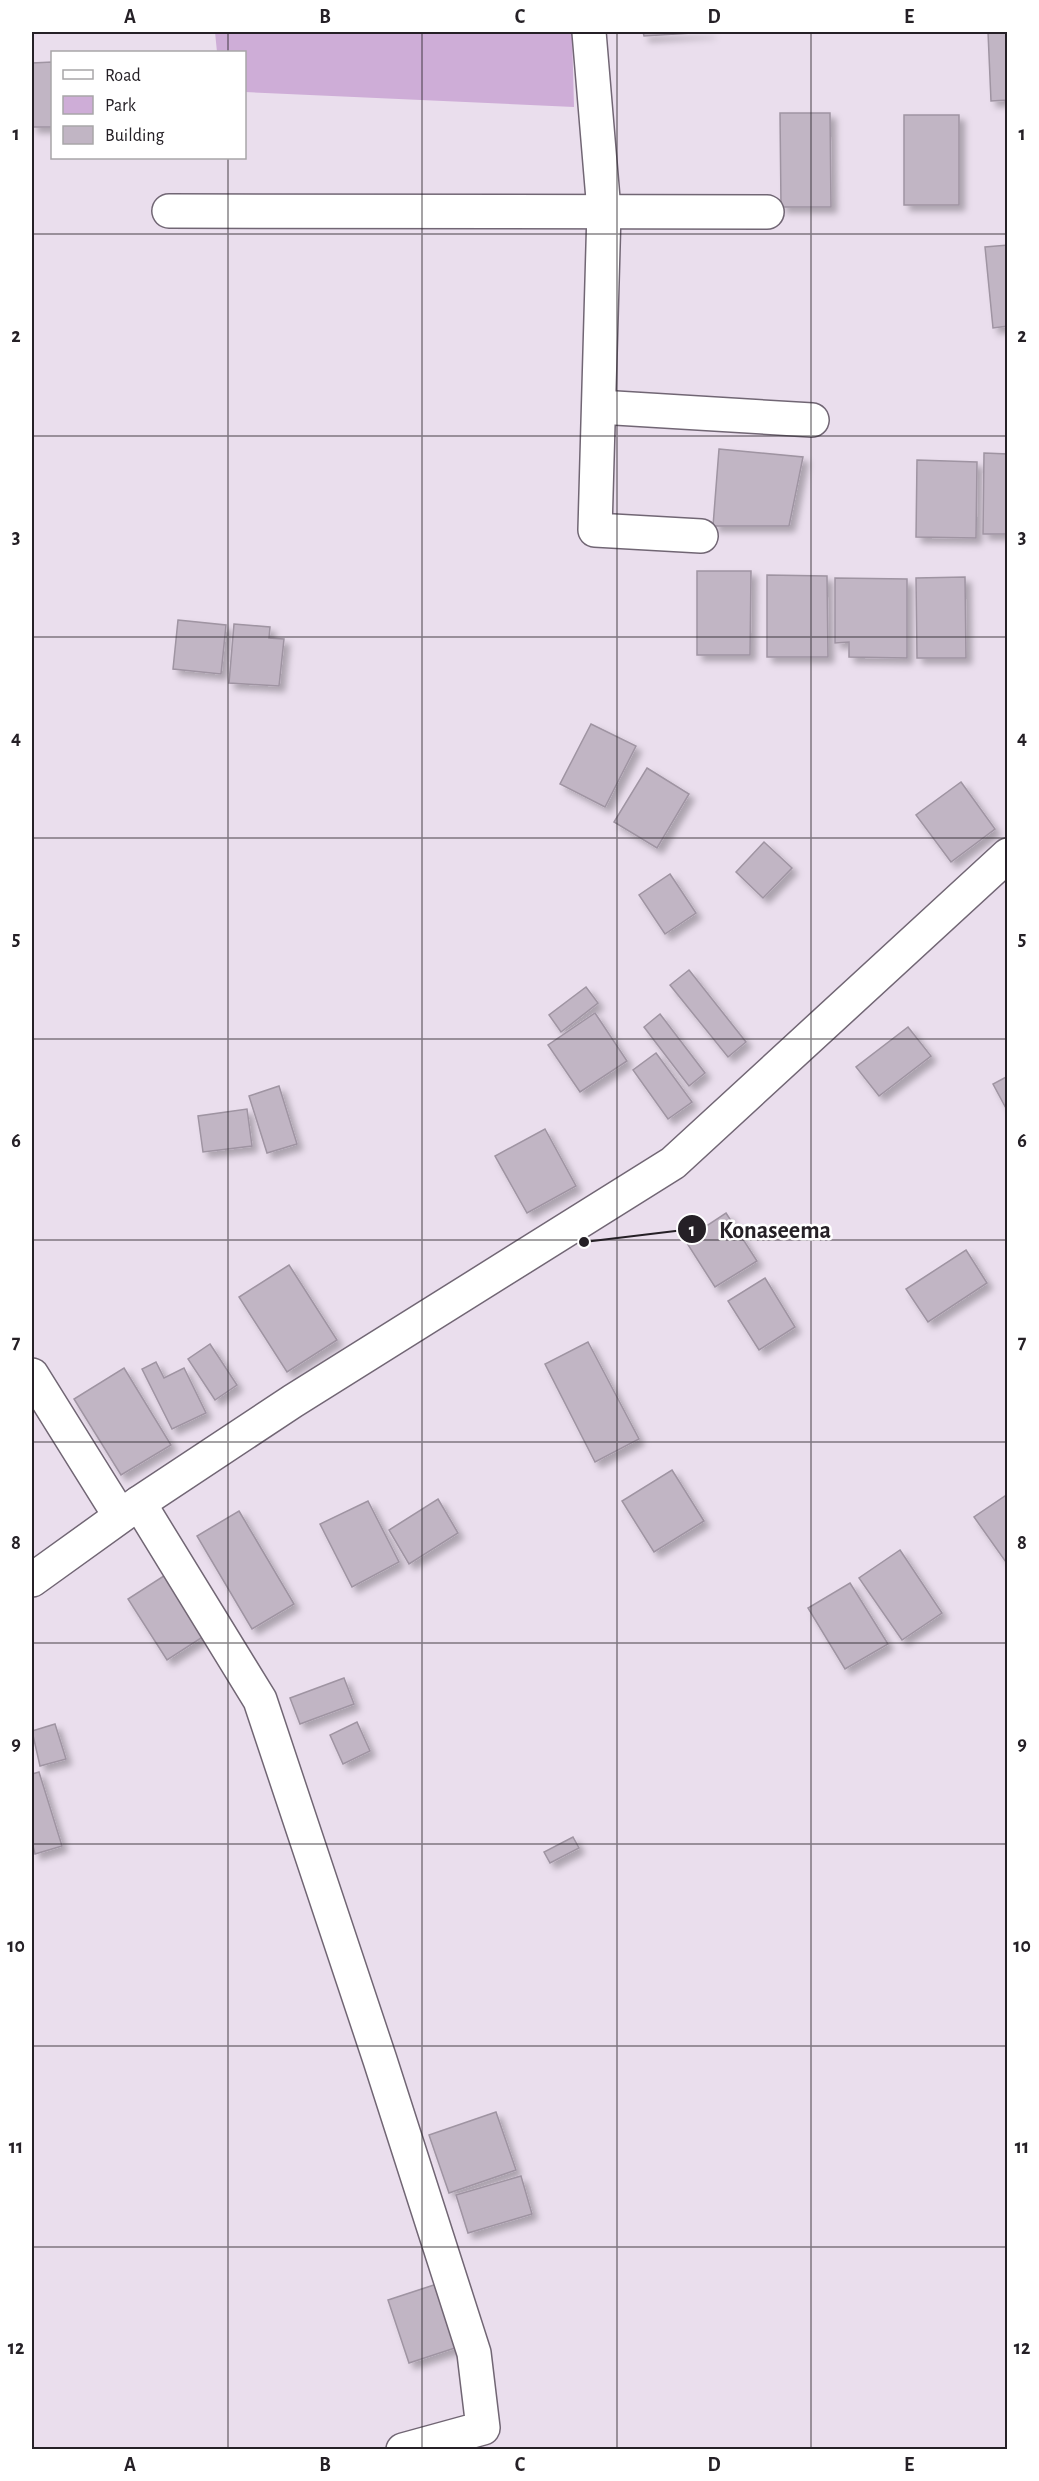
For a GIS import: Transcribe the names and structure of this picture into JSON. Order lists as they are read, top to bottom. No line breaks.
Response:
{"places":["Konaseema"],"legend":["Road","Park","Building"],"grid":{"columns":["A","B","C","D","E"],"rows":["1","2","3","4","5","6","7","8","9","10","11","12"]}}
